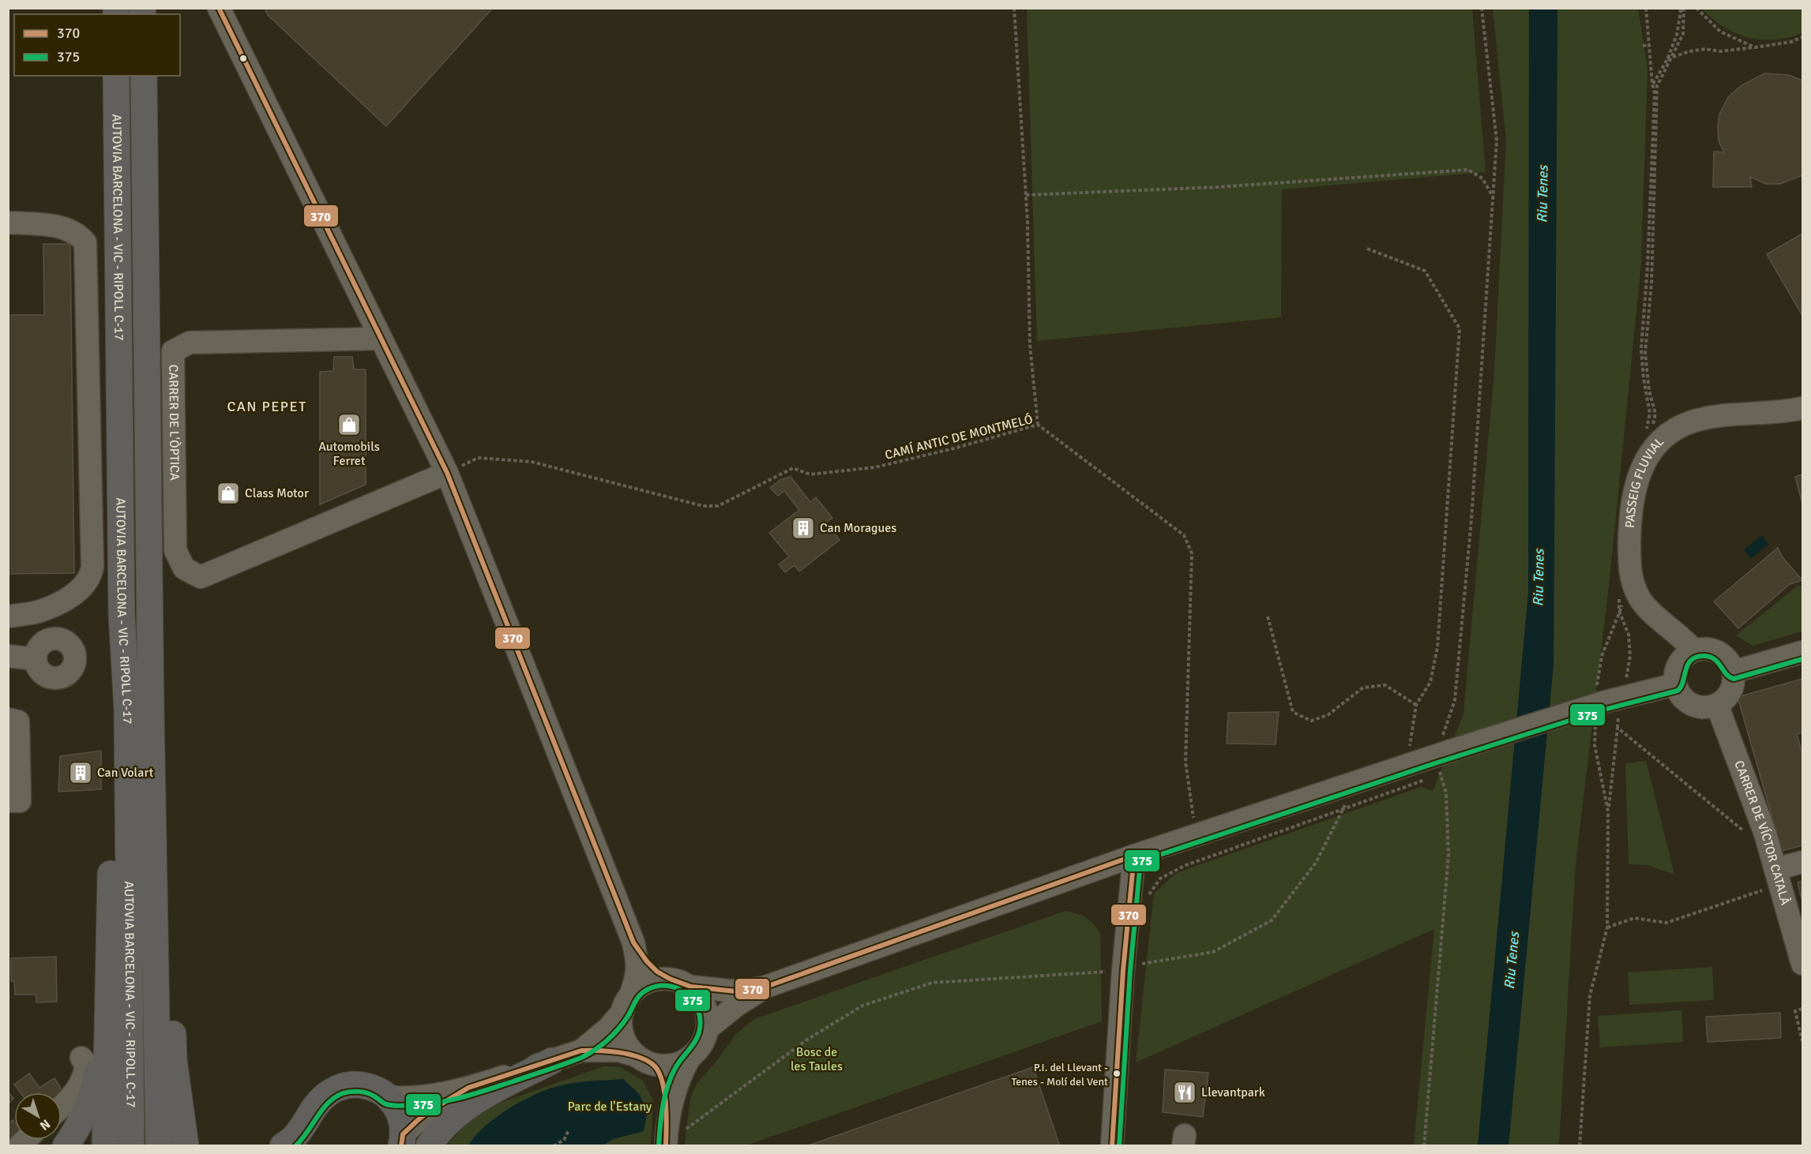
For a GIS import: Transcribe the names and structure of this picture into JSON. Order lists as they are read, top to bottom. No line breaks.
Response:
{"streets":{"highway":["AUTOVIA BARCELONA - VIC - RIPOLL C-17"],"street":["CARRER DE L'ÒPTICA","PASSEIG FLUVIAL","CARRER DE VÍCTOR CATALÀ"],"path":["CAMÍ ANTIC DE MONTMELÓ"]},"crossings":[["CARRER DE L'ÒPTICA","CAMÍ ANTIC DE MONTMELÓ"],["PASSEIG FLUVIAL","CARRER DE VÍCTOR CATALÀ"]],"districts":["CAN PEPET"],"water":["Riu Tenes"],"parks":["Bosc de les Taules","Parc de l'Estany"],"places":{"shop":["Automobils Ferret","Class Motor"],"building":["Can Moragues","Can Volart"],"other":["P.I. del Llevant - Tenes - Molí del Vent"],"restaurant":["Llevantpark"]},"lines":["transit line 370","transit line 375"],"legend":["370","375"],"north":"bottom right"}
